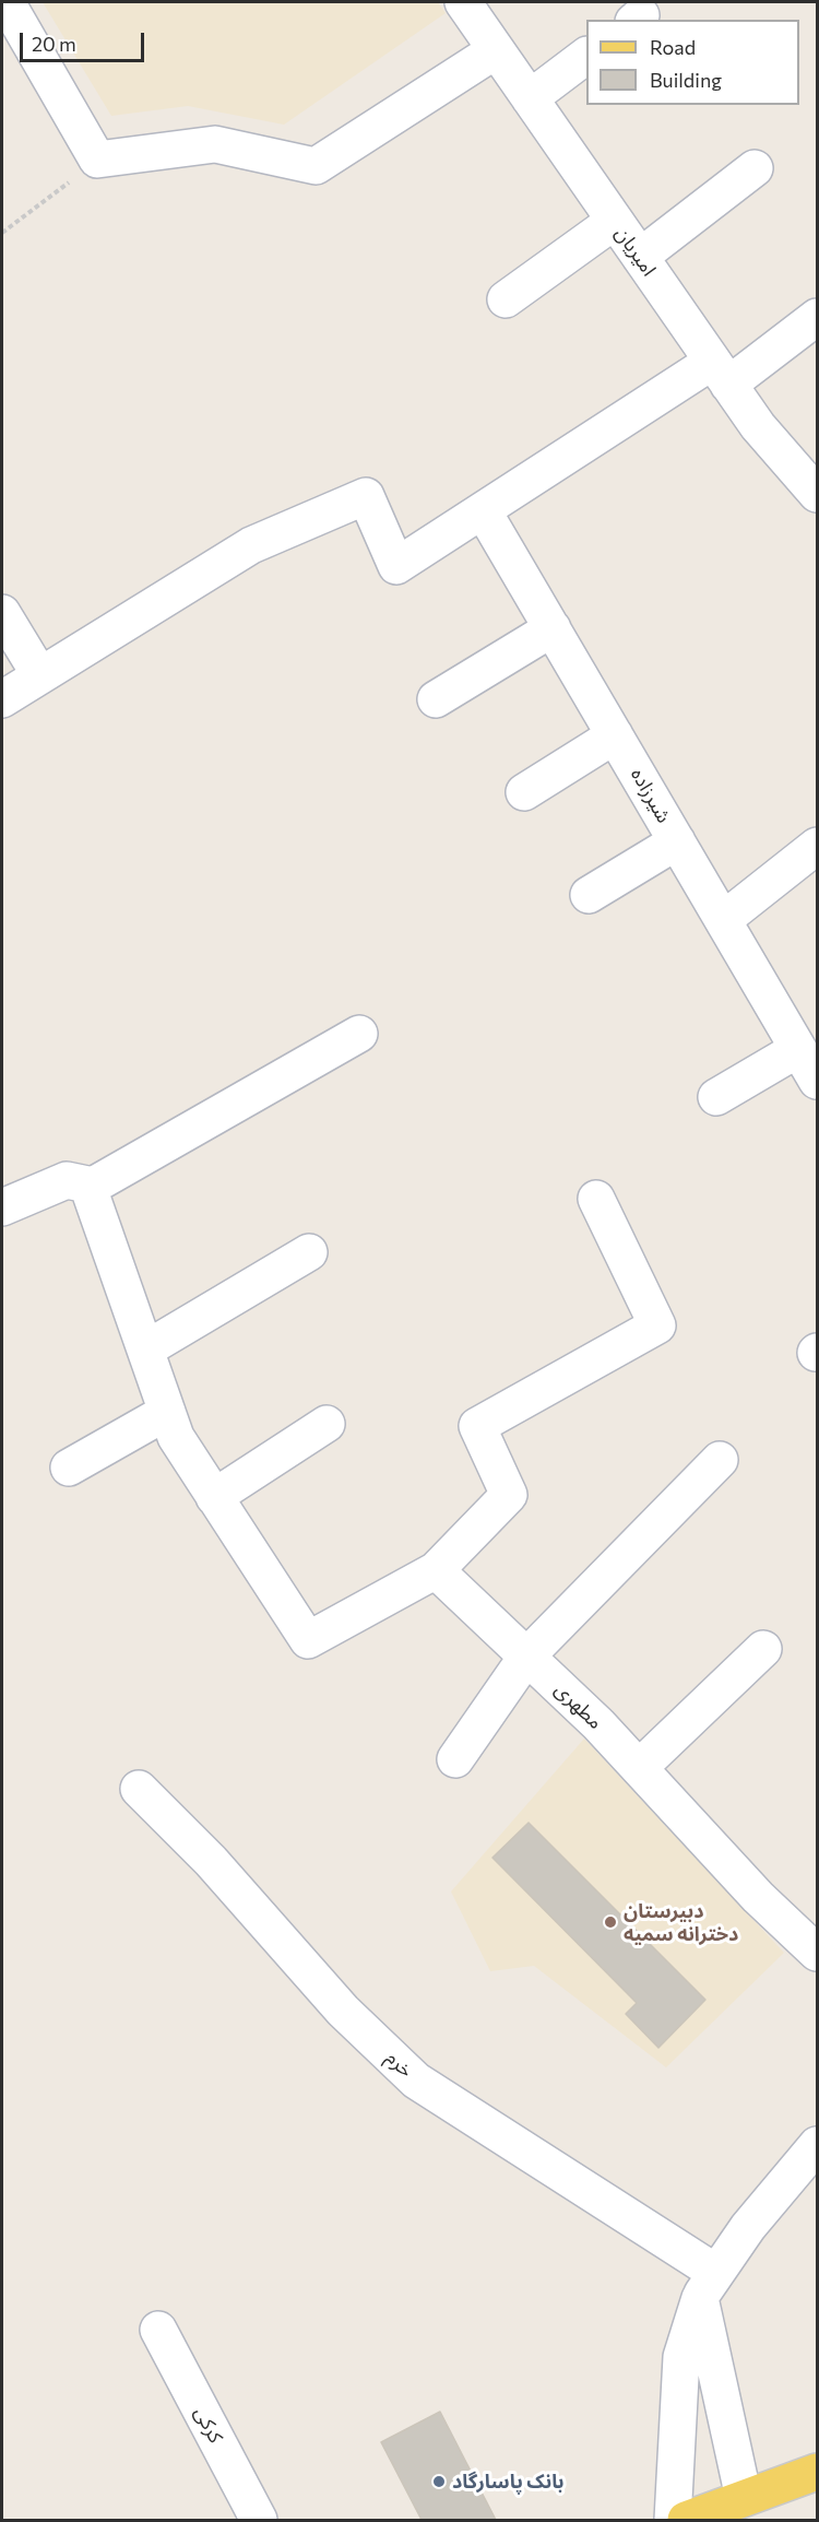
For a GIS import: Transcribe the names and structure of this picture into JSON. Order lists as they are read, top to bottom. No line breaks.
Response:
{"streets":{"street":["امیریان","شیرزاده","مطهری","خرم","کرکی"]},"places":["دبیرستان دخترانه سمیه","بانک پاسارگاد"],"legend":["Road","Building"],"scale_bar":"20 m"}
